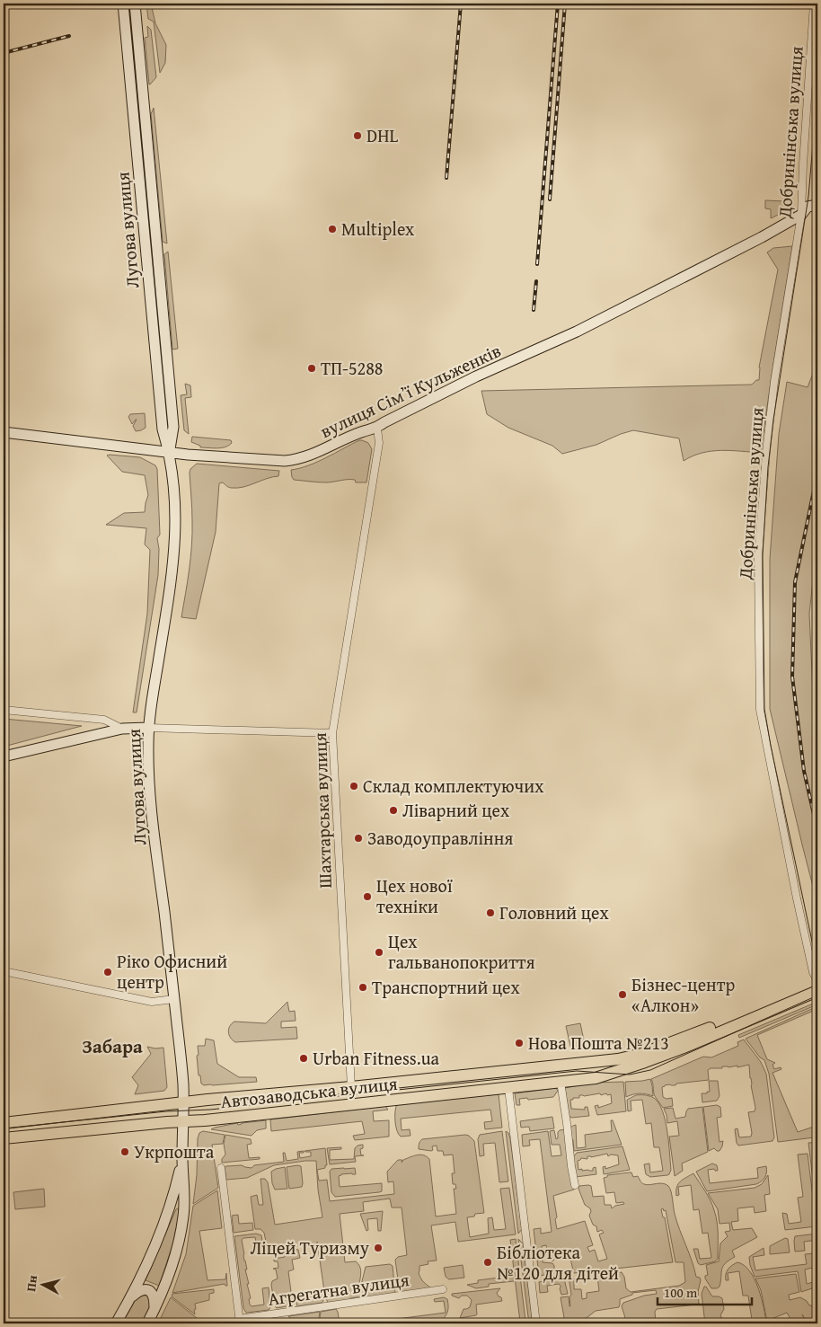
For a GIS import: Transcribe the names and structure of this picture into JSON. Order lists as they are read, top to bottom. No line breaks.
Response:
{"streets":{"main road":["Лугова вулиця","вулиця Сімʼї Кульженків","Автозаводська вулиця"],"street":["Добринінська вулиця","Шахтарська вулиця","Агрегатна вулиця"]},"crossings":[["Добринінська вулиця","вулиця Сімʼї Кульженків"],["Добринінська вулиця","Автозаводська вулиця"],["Лугова вулиця","вулиця Сімʼї Кульженків"],["Лугова вулиця","Автозаводська вулиця"],["вулиця Сімʼї Кульженків","Шахтарська вулиця"],["Шахтарська вулиця","Автозаводська вулиця"]],"districts":["Забара"],"places":["DHL","Multiplex","ТП-5288","Склад комплектуючих","Ліварний цех","Заводоуправління","Цех нової техніки","Головний цех","Цех гальванопокриття","Ріко Офисний центр","Транспортний цех","Бізнес-центр «Алкон»","Нова Пошта №213","Urban Fitness.ua","Укрпошта","Ліцей Туризму","Бібліотека №120 для дітей"],"scale_bar":"100 m","north":"left"}
